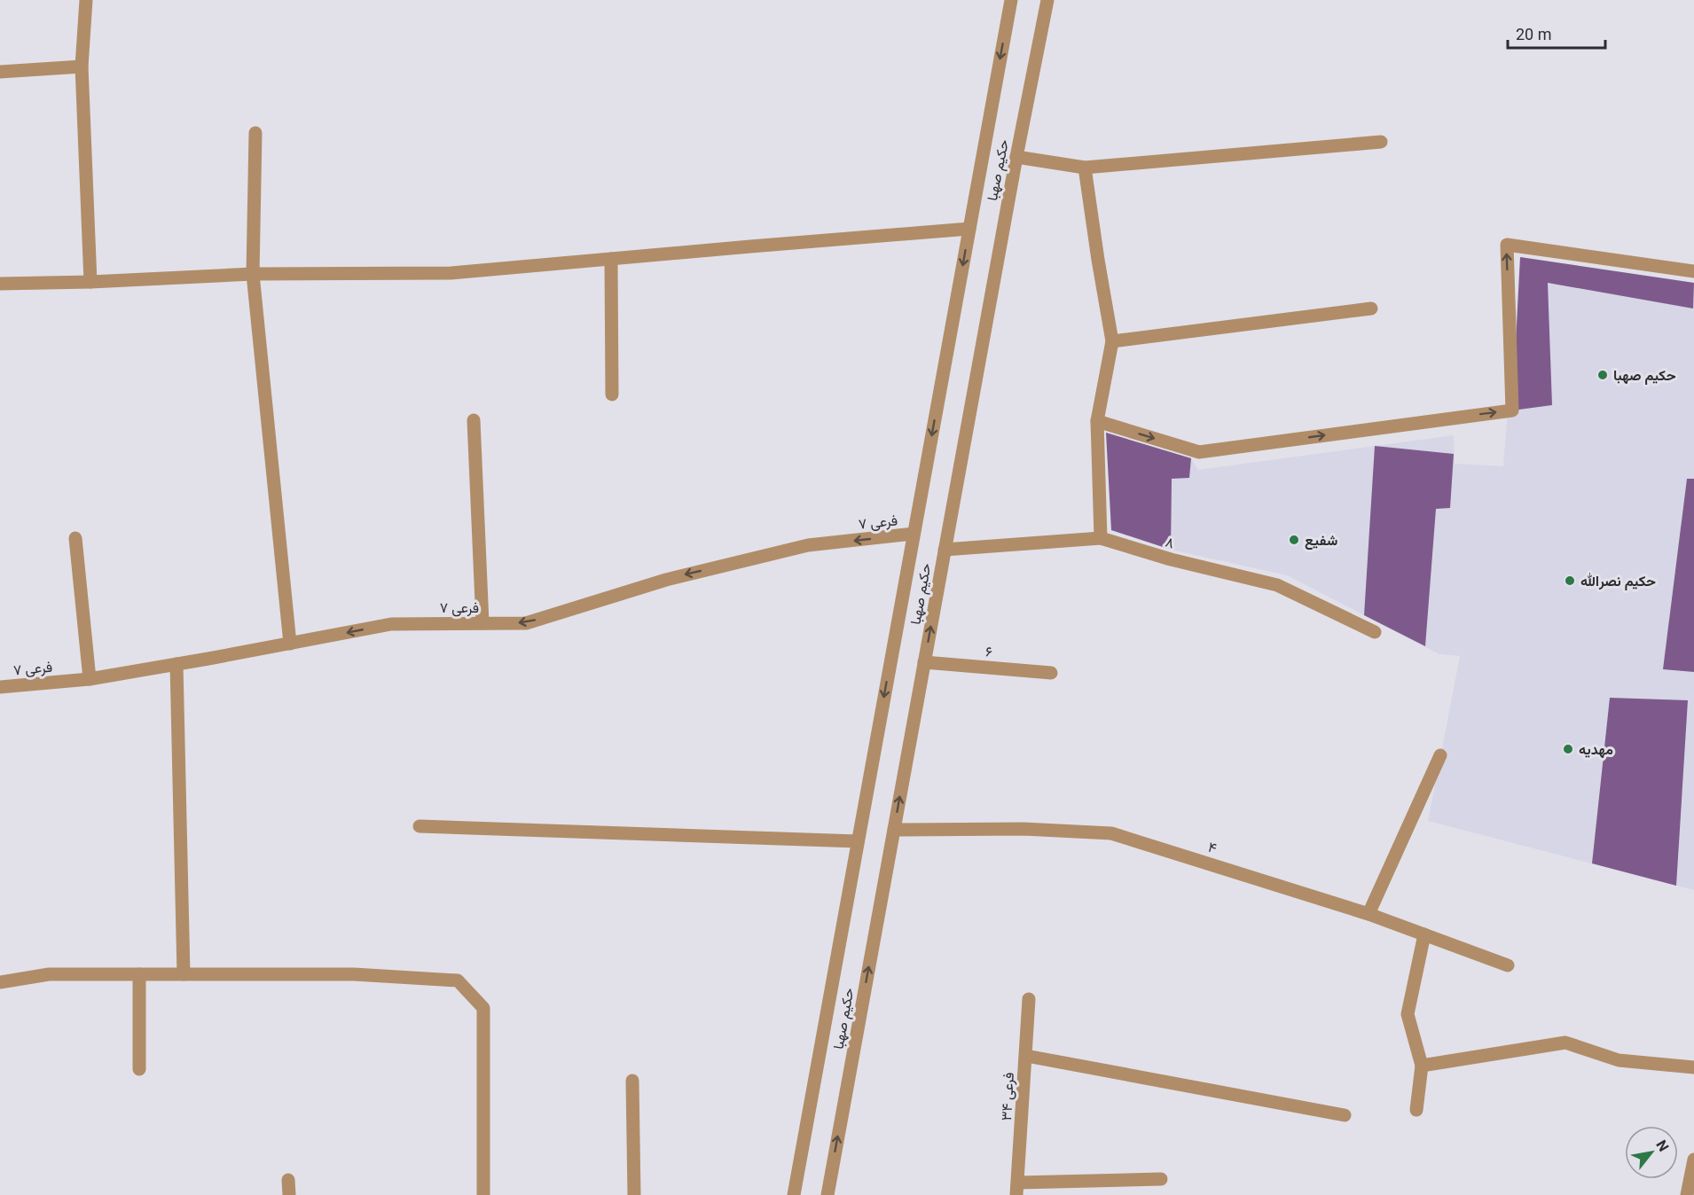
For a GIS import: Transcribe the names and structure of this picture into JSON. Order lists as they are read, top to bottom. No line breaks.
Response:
{"streets":{"street":["حکیم صهبا","فرعی ۷","۸","۶","۴","فرعی ۳۴"]},"crossings":[["حکیم صهبا","فرعی ۷"],["حکیم صهبا","۸"],["حکیم صهبا","۶"],["حکیم صهبا","۴"]],"one_way":["فرعی ۷"],"places":["حکیم صهبا","شفیع","حکیم نصرالله","مهدیه"],"scale_bar":"20 m","north":"top right"}
